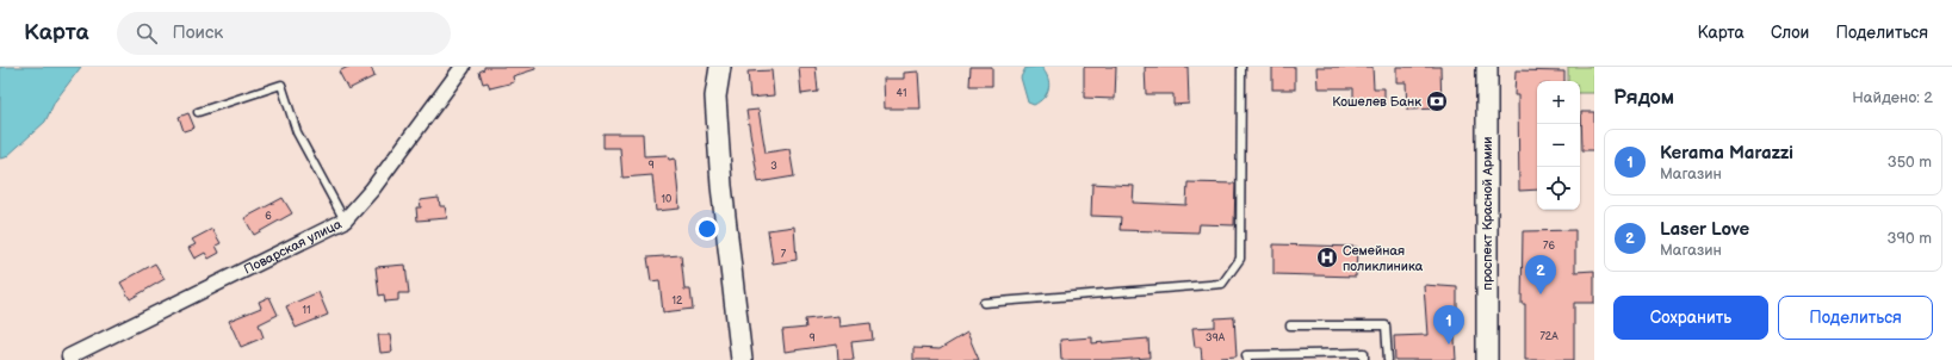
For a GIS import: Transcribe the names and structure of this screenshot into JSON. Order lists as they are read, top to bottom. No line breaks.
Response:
{"streets":{"street":["проспект Красной Армии","Поварская улица"]},"places":{"bank":["Кошелев Банк"],"hospital":["Семейная поликлиника"]},"house_numbers":["41","9","3","10","6","76","7","12","11","72А","9","39А"],"page":{"header":"Карта","search":"Поиск","nav":["Карта","Слои","Поделиться"],"heading":["Рядом","Найдено: 2"],"map_buttons":["+","−"],"list":[{"mark":"1","name":"Kerama Marazzi","note":"Магазин","value":"350 m"},{"mark":"2","name":"Laser Love","note":"Магазин","value":"390 m"}],"pins":["2","1"],"buttons":["Сохранить","Поделиться"]}}
